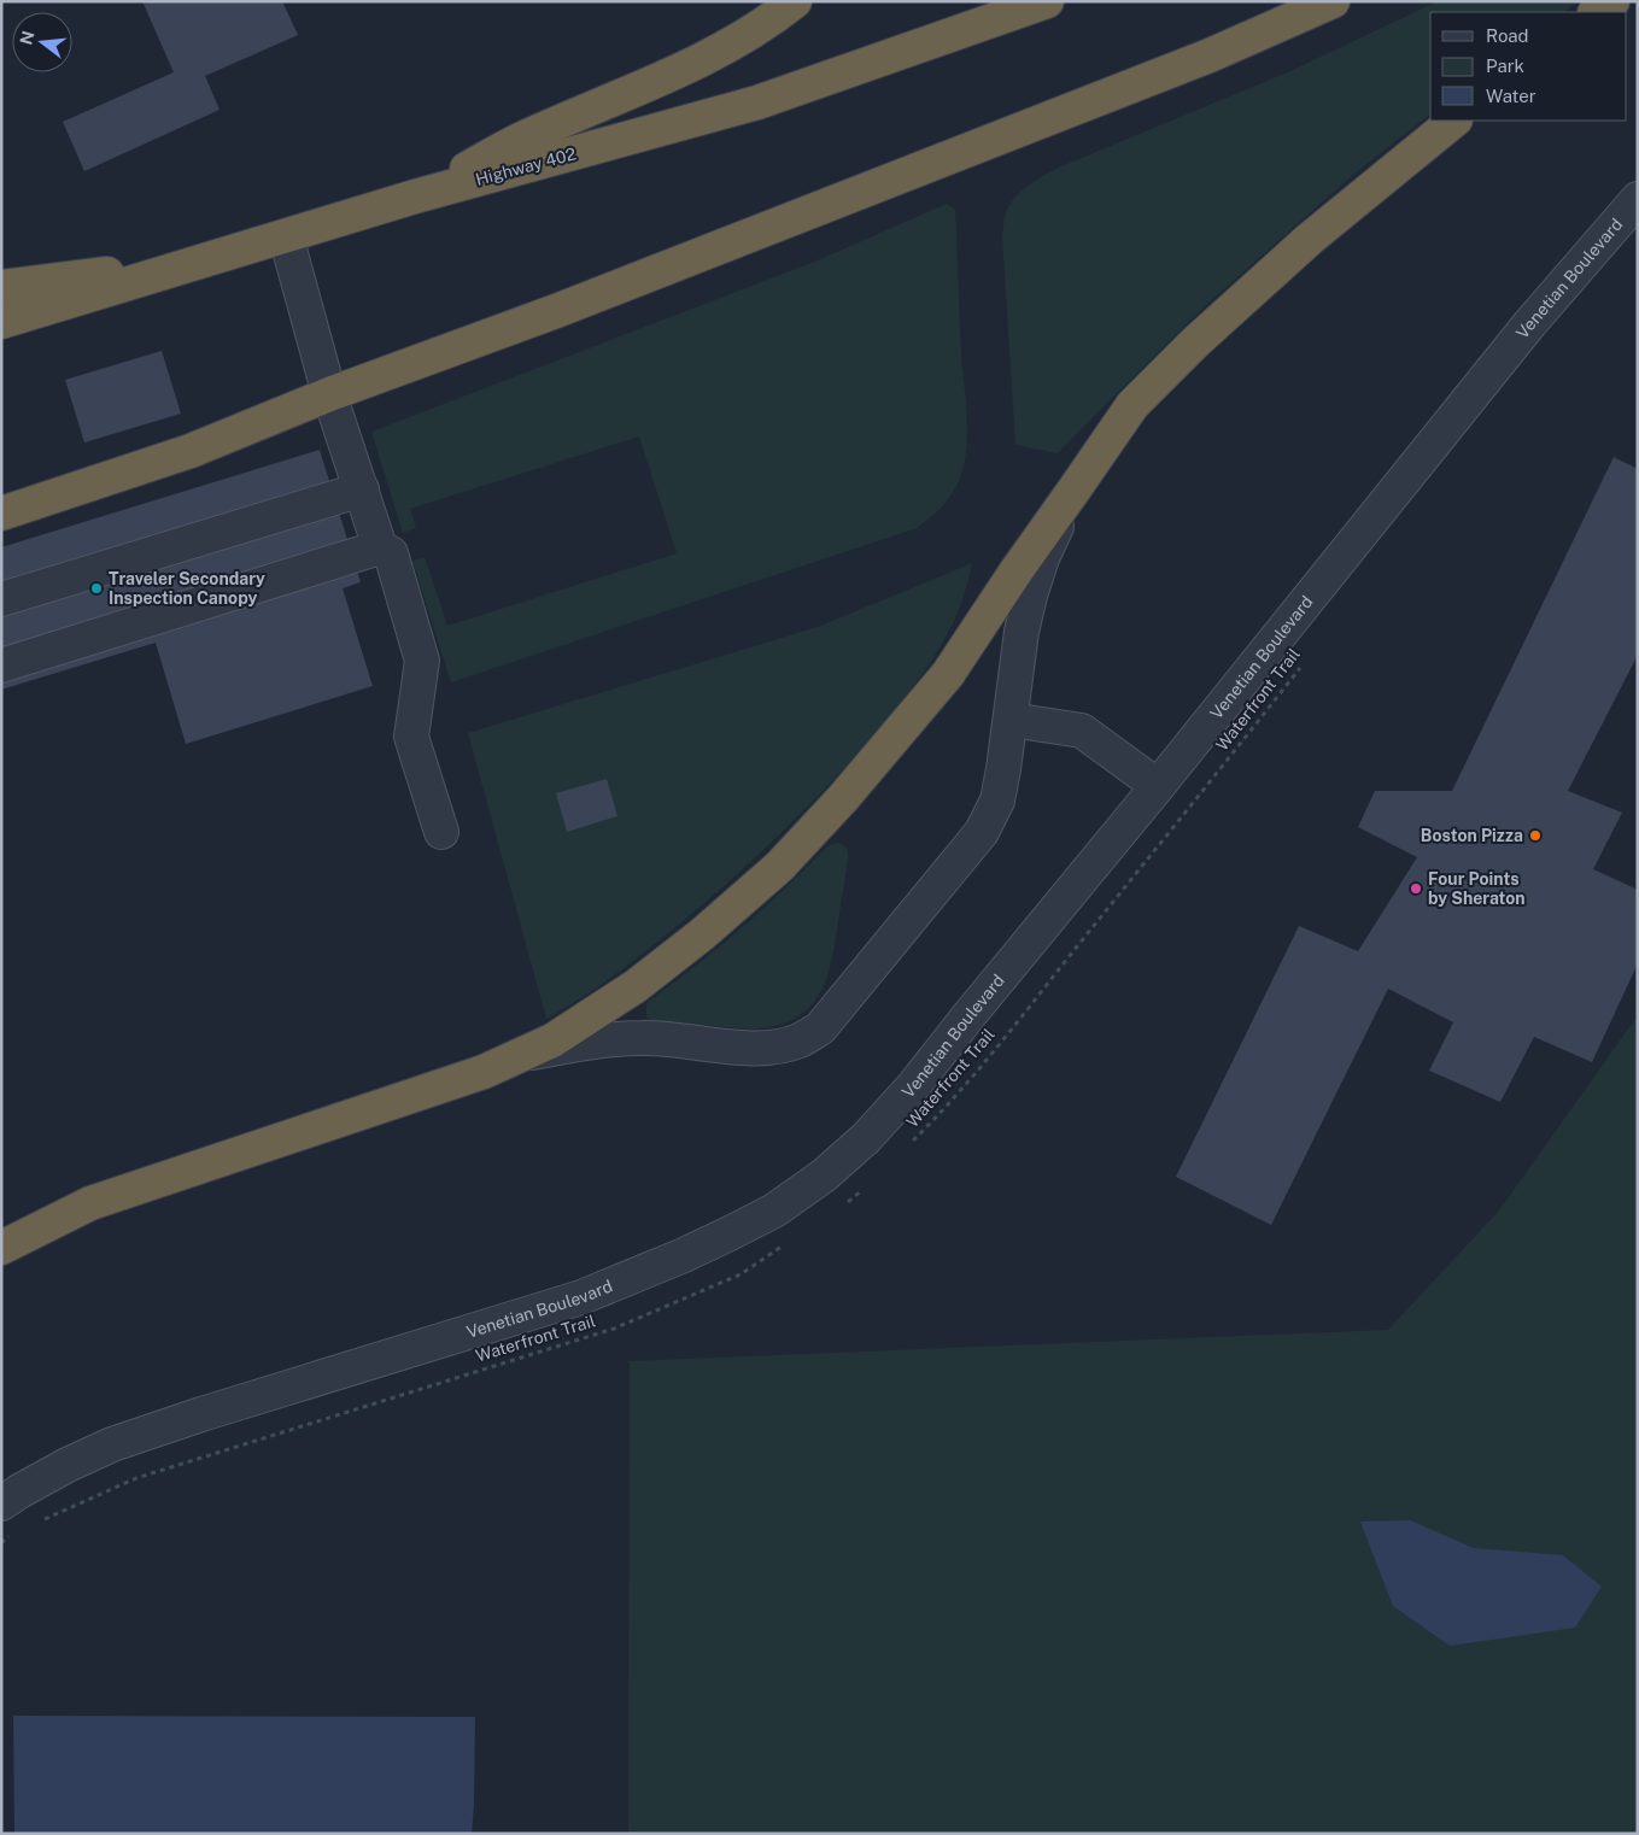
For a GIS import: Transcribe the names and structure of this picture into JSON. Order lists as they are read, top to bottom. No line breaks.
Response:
{"streets":{"highway":["Highway 402"],"street":["Venetian Boulevard"],"path":["Waterfront Trail"]},"places":["Traveler Secondary Inspection Canopy","Boston Pizza","Four Points by Sheraton"],"legend":["Road","Park","Water"],"north":"left"}
